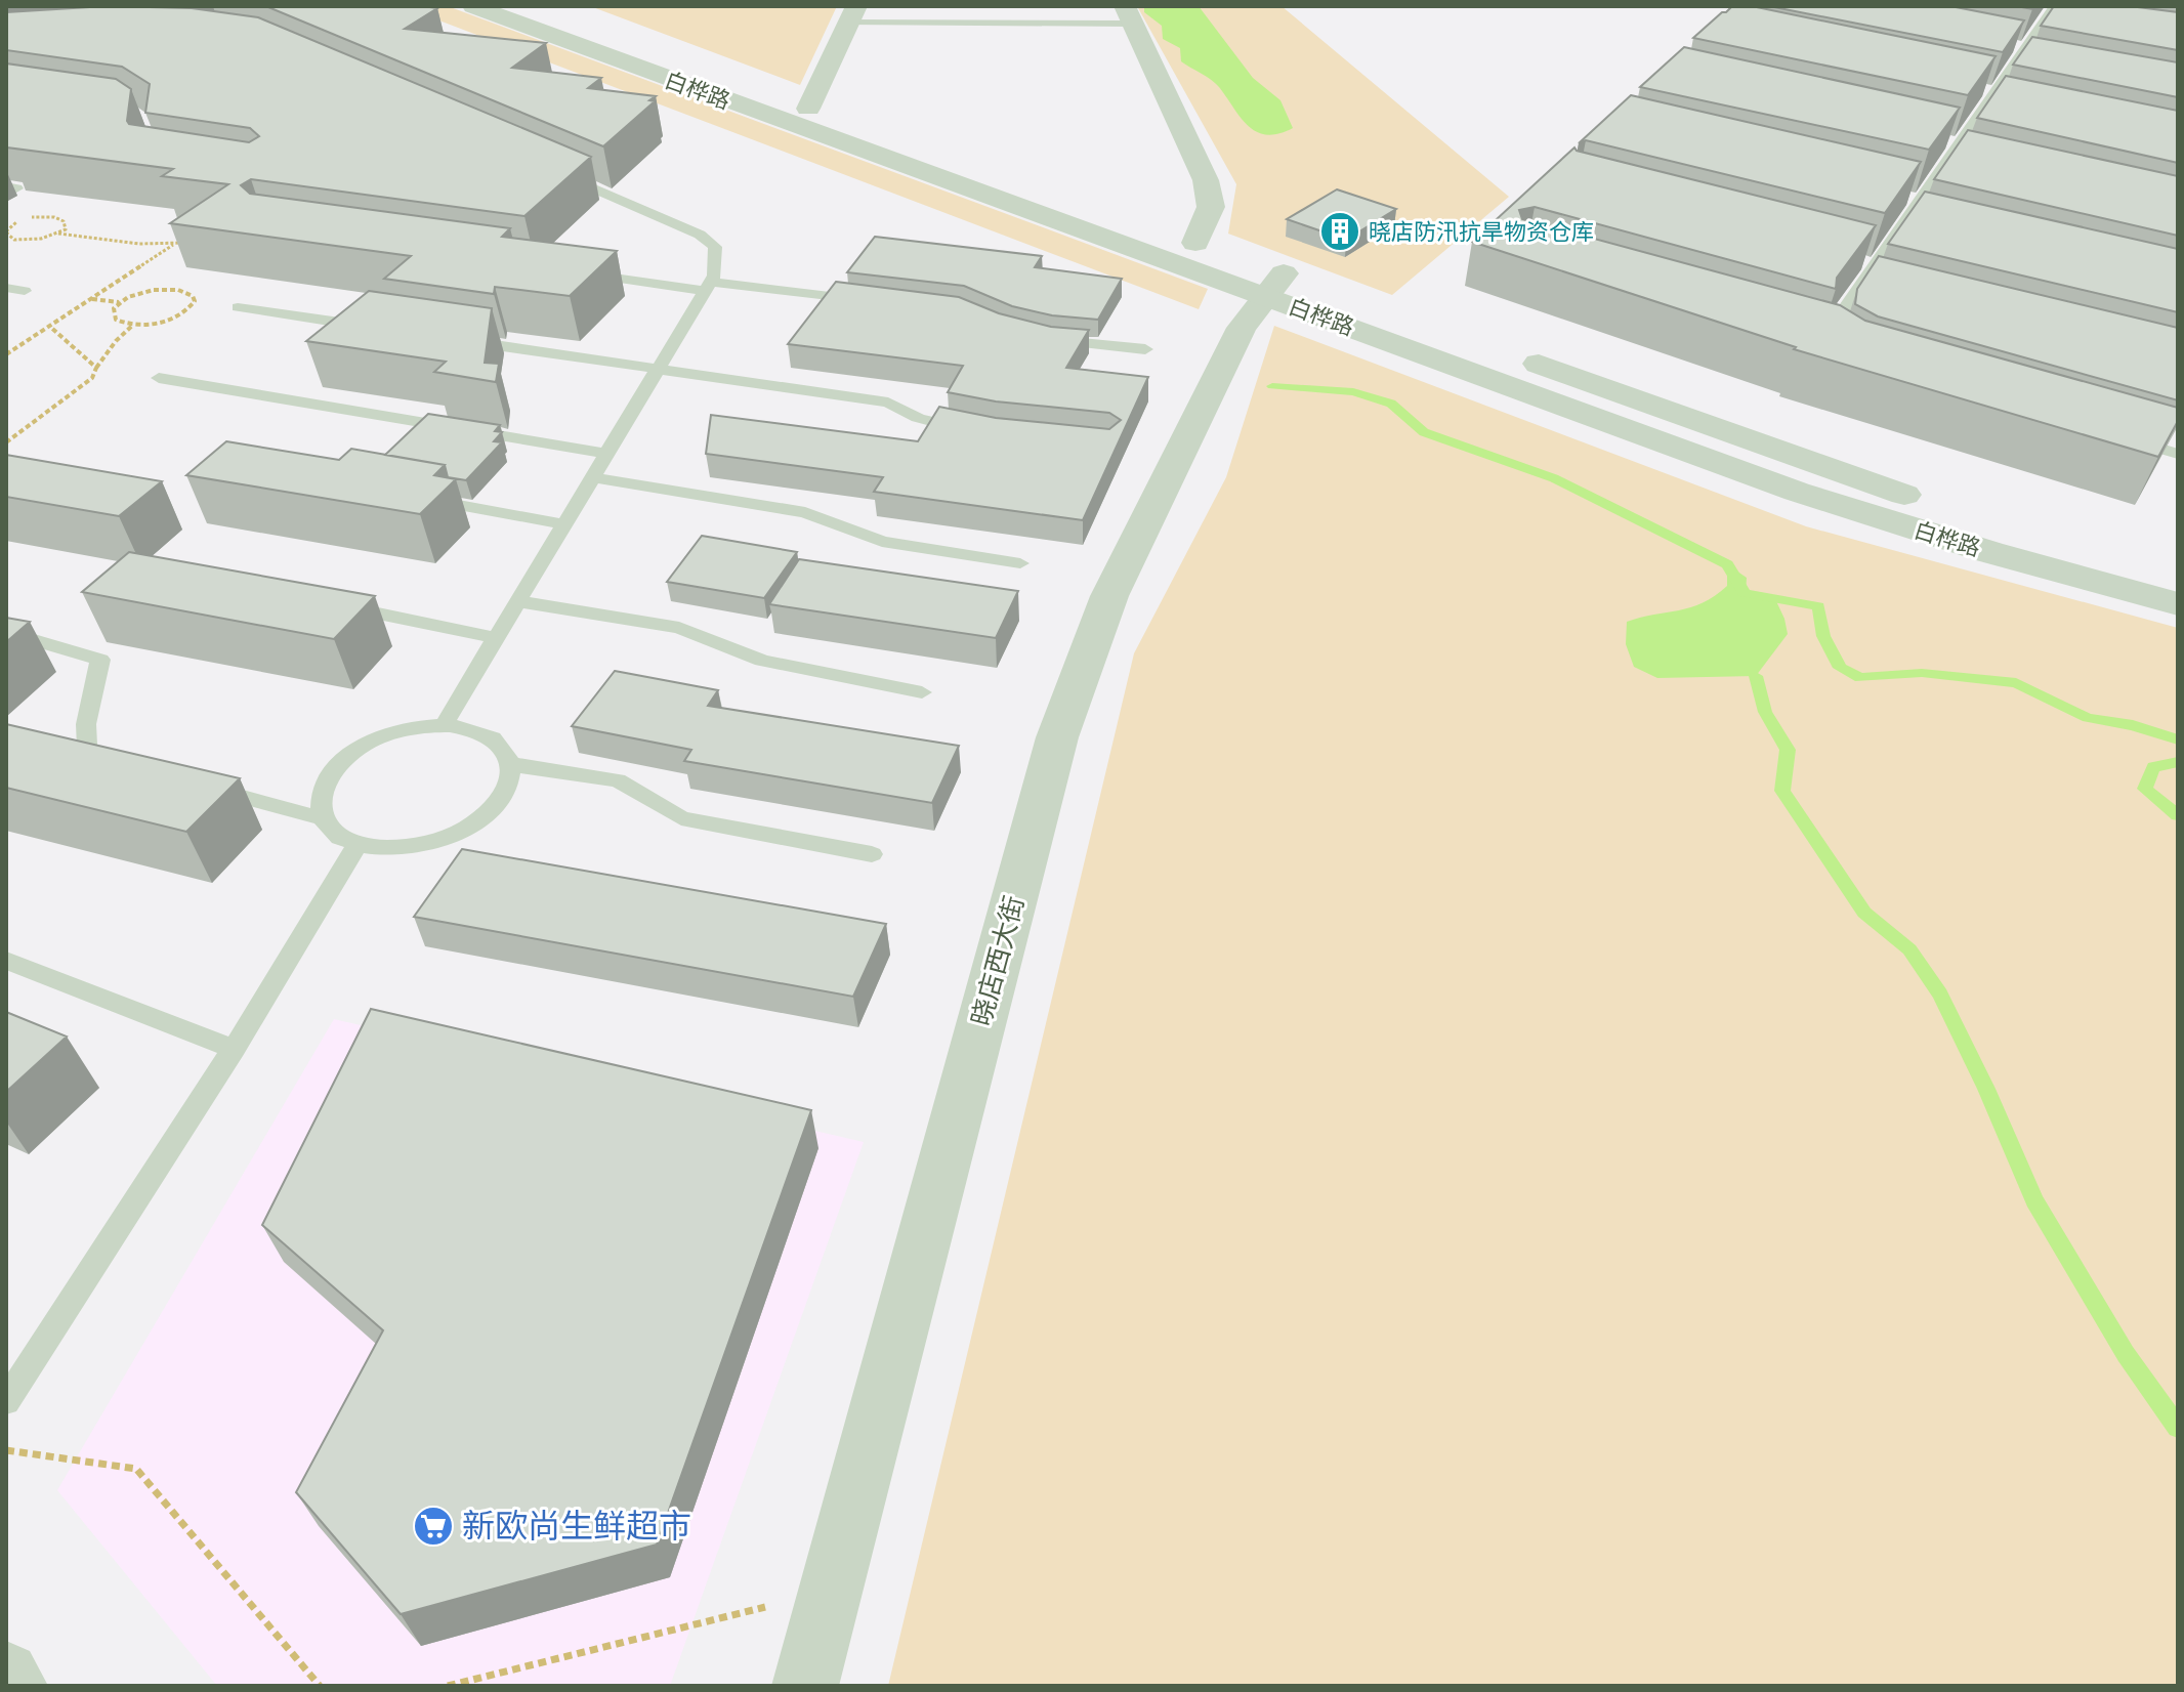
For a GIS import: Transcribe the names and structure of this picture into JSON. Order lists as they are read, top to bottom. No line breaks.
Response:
{"streets":{"street":["白桦路","晓店西大街"]},"crossings":[["白桦路","晓店西大街"]],"places":{"building":["晓店防汛抗旱物资仓库"],"supermarket":["新欧尚生鲜超市"]}}
